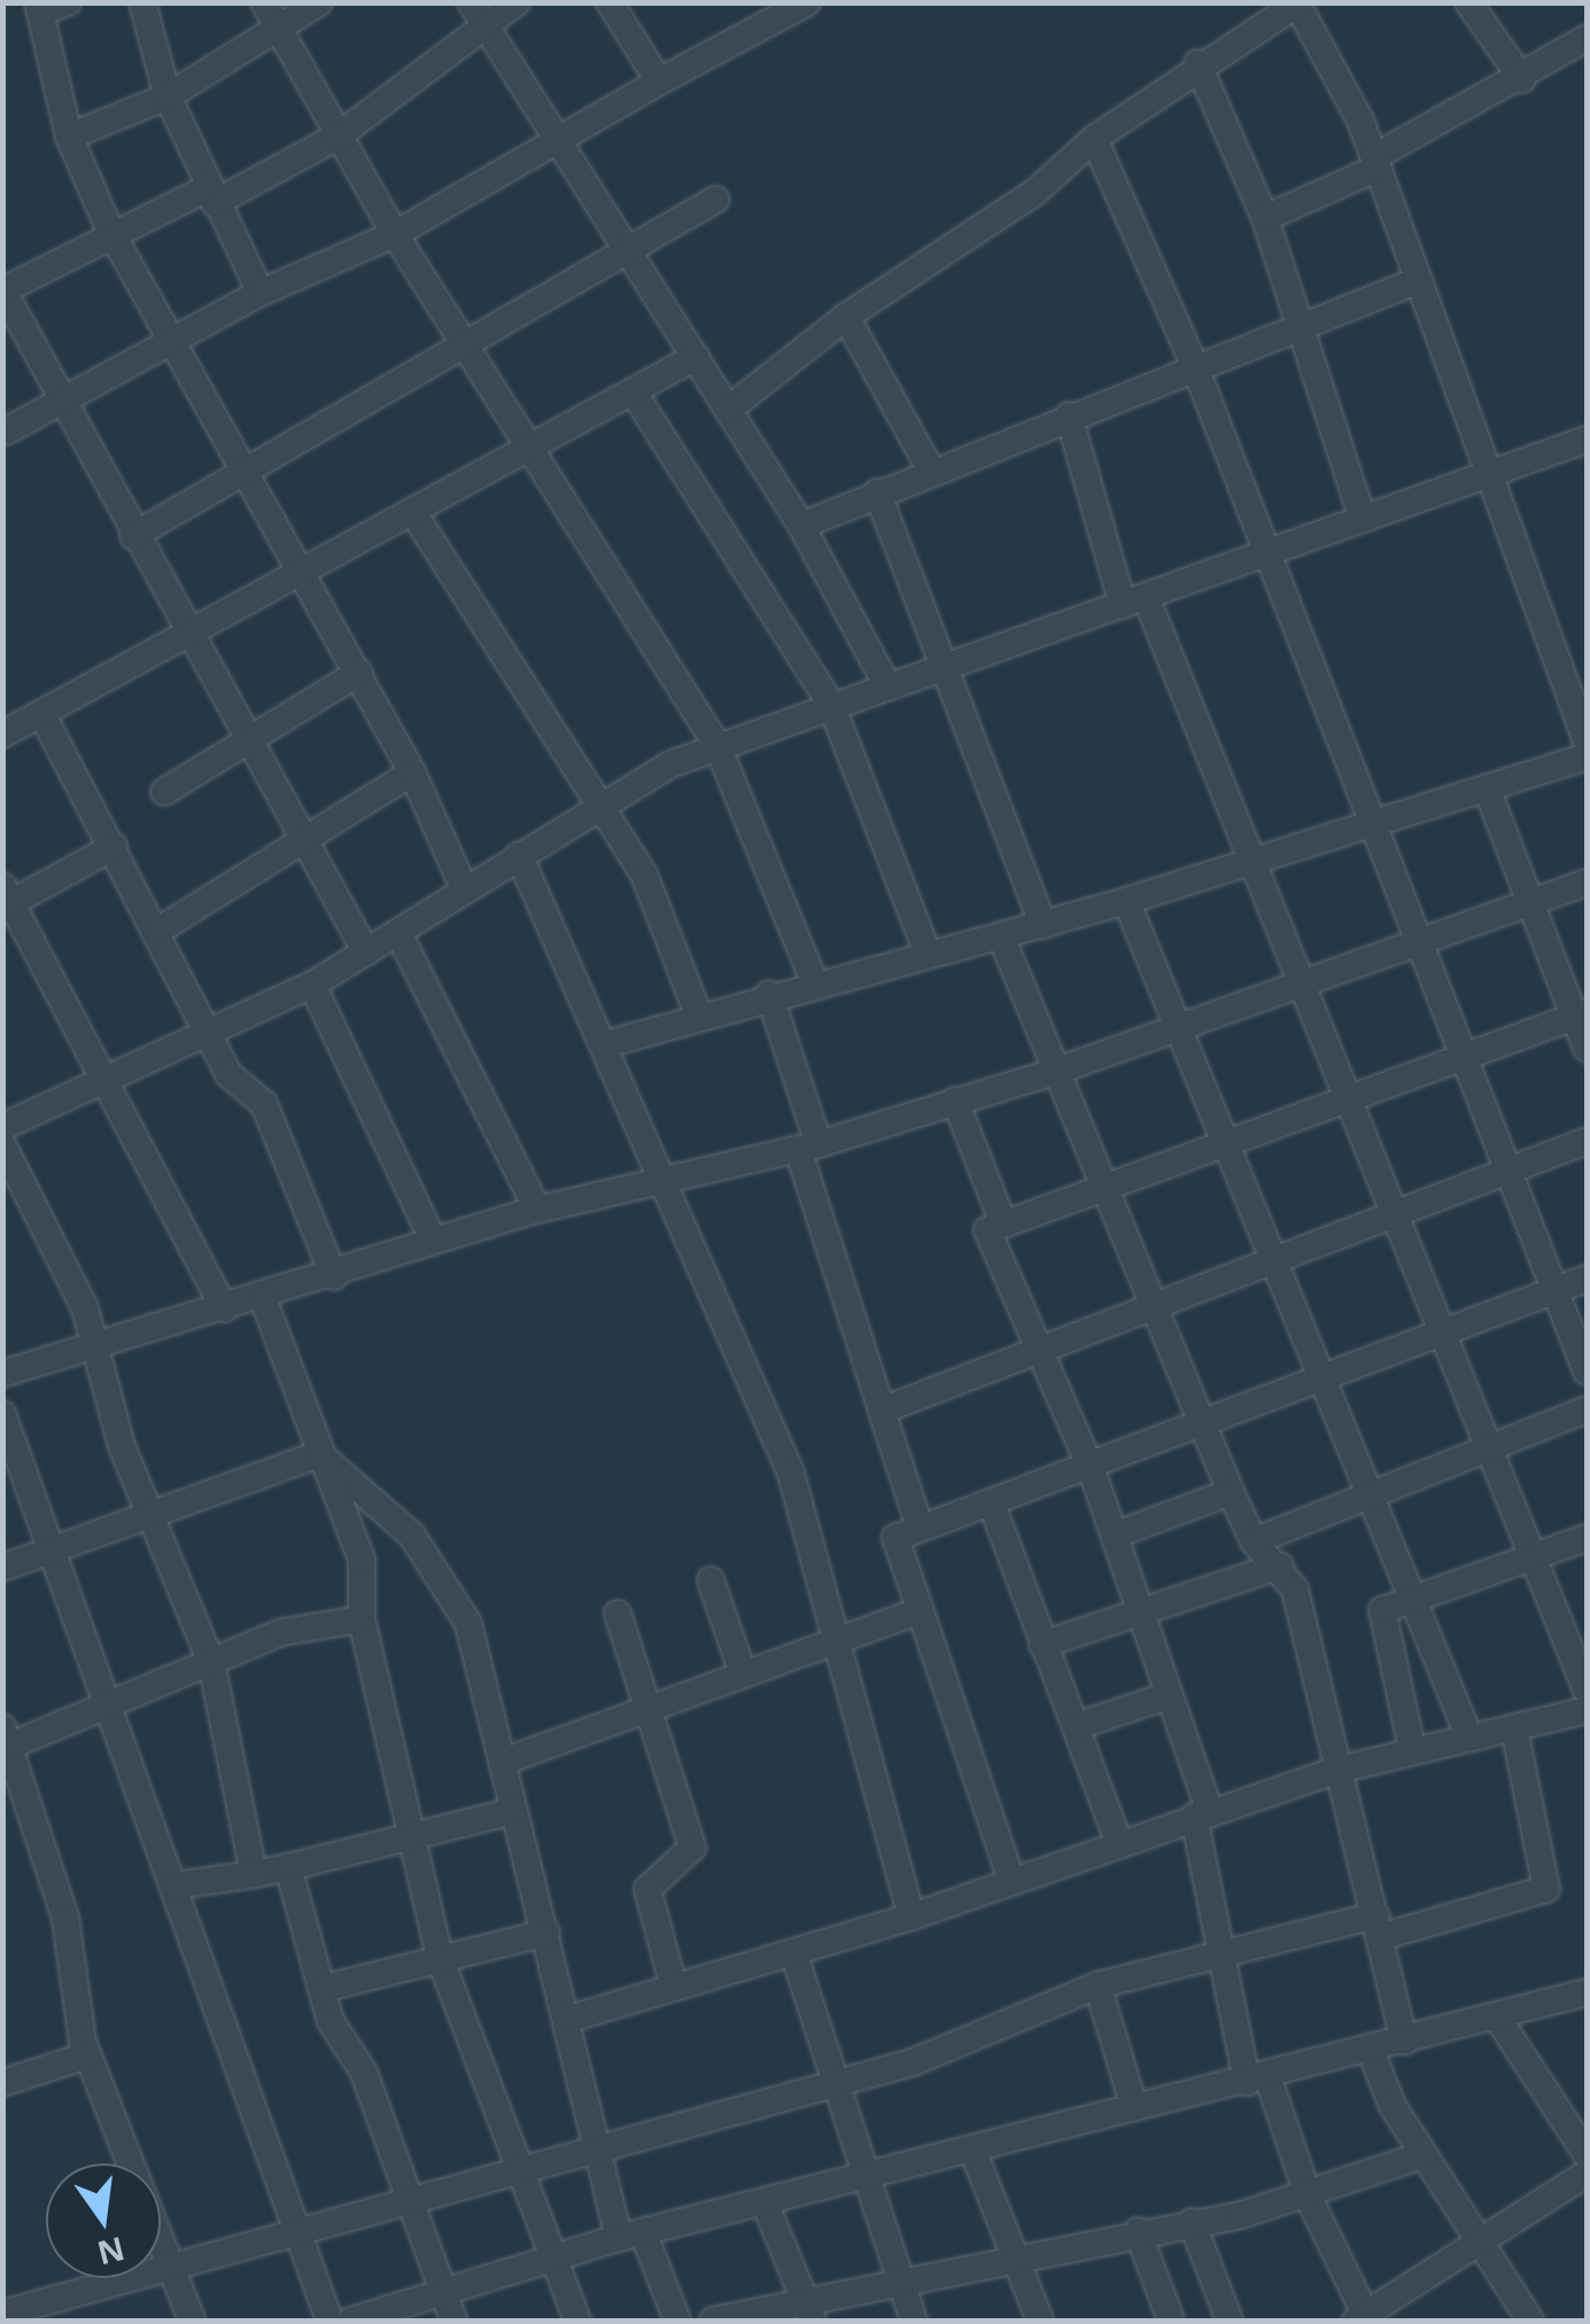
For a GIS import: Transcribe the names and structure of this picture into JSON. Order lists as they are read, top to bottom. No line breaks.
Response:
{"north":"bottom"}
